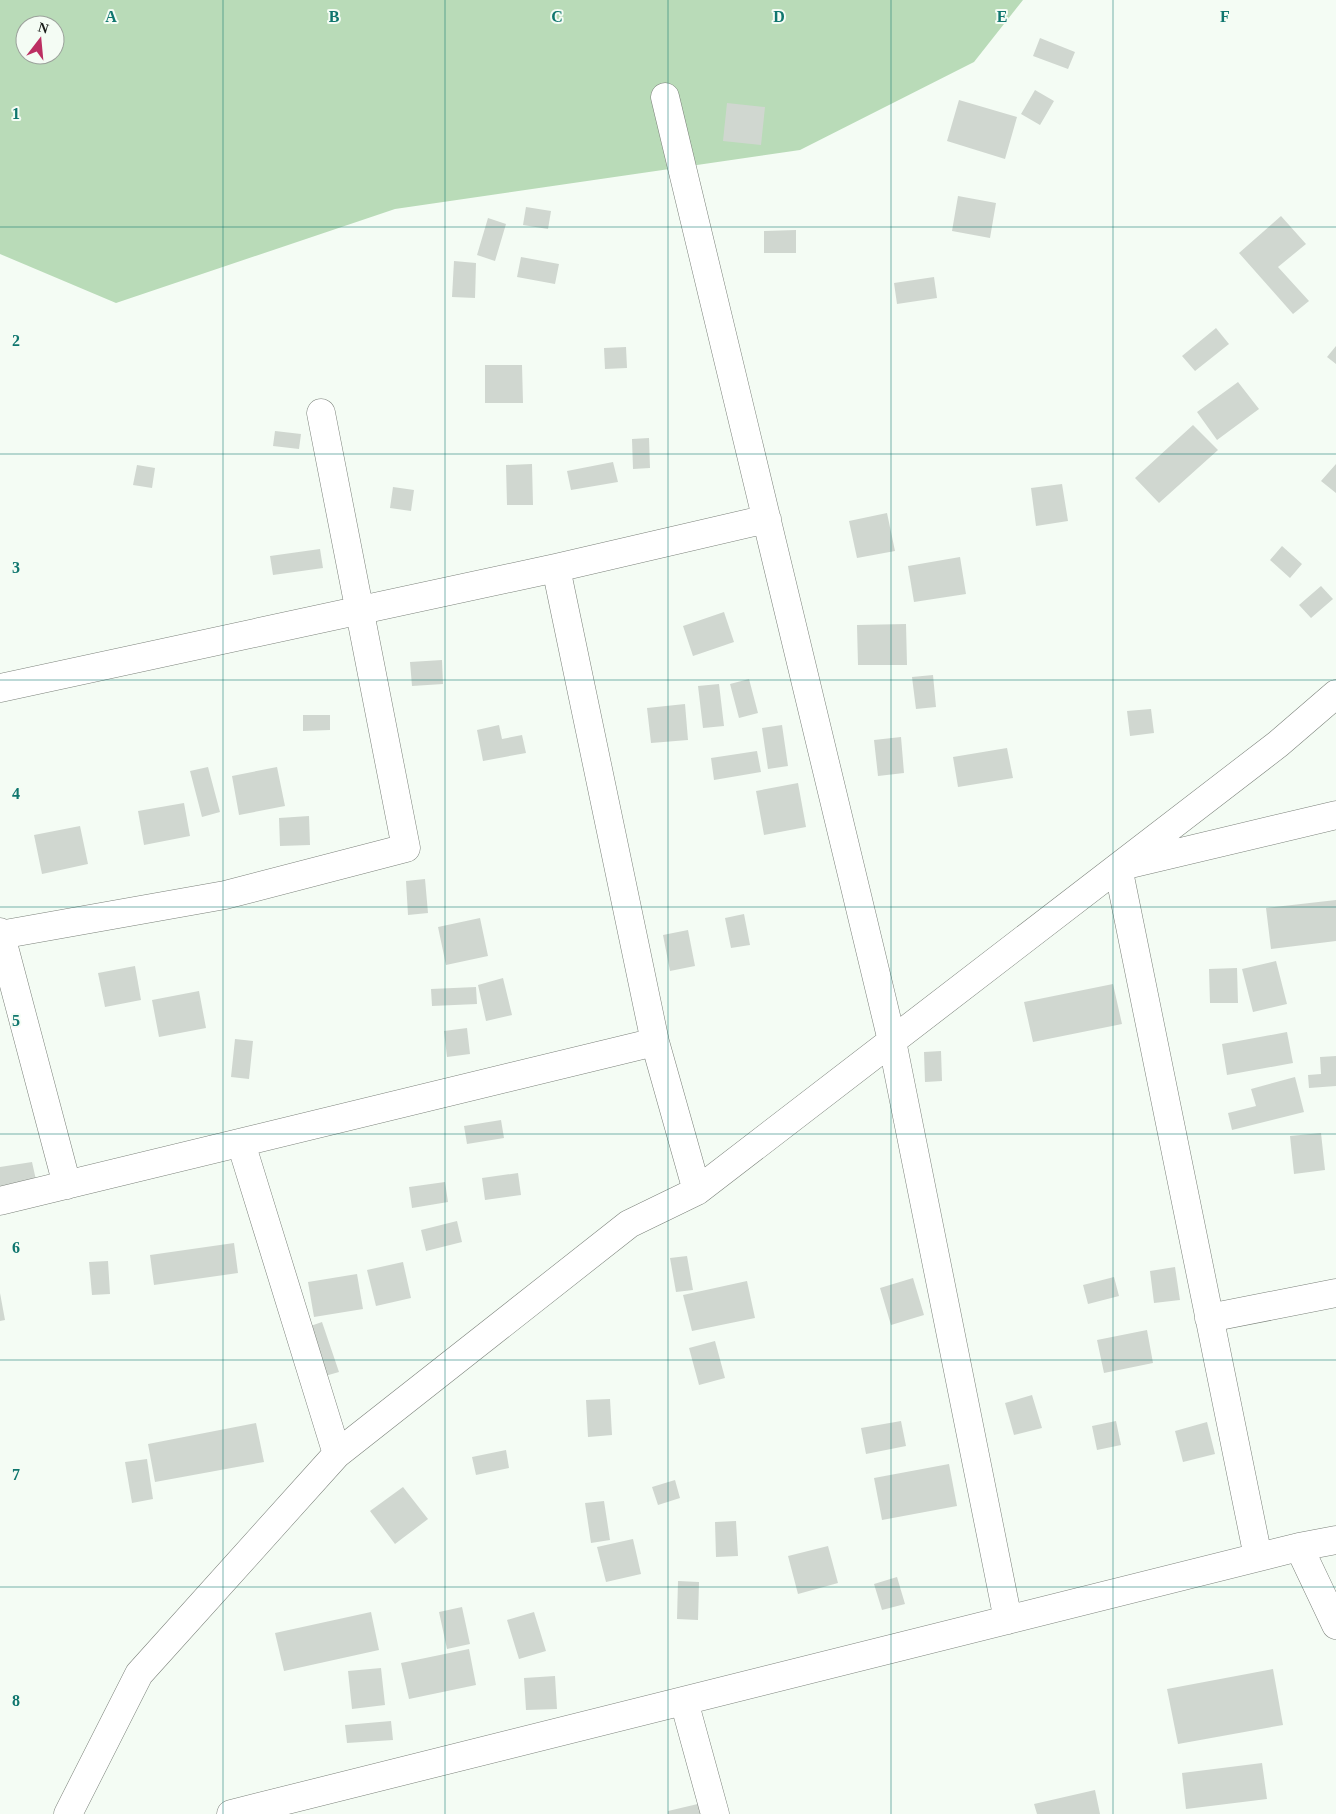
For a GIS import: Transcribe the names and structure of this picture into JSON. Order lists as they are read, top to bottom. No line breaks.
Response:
{"north":"top","grid":{"columns":["A","B","C","D","E","F"],"rows":["1","2","3","4","5","6","7","8"]}}
